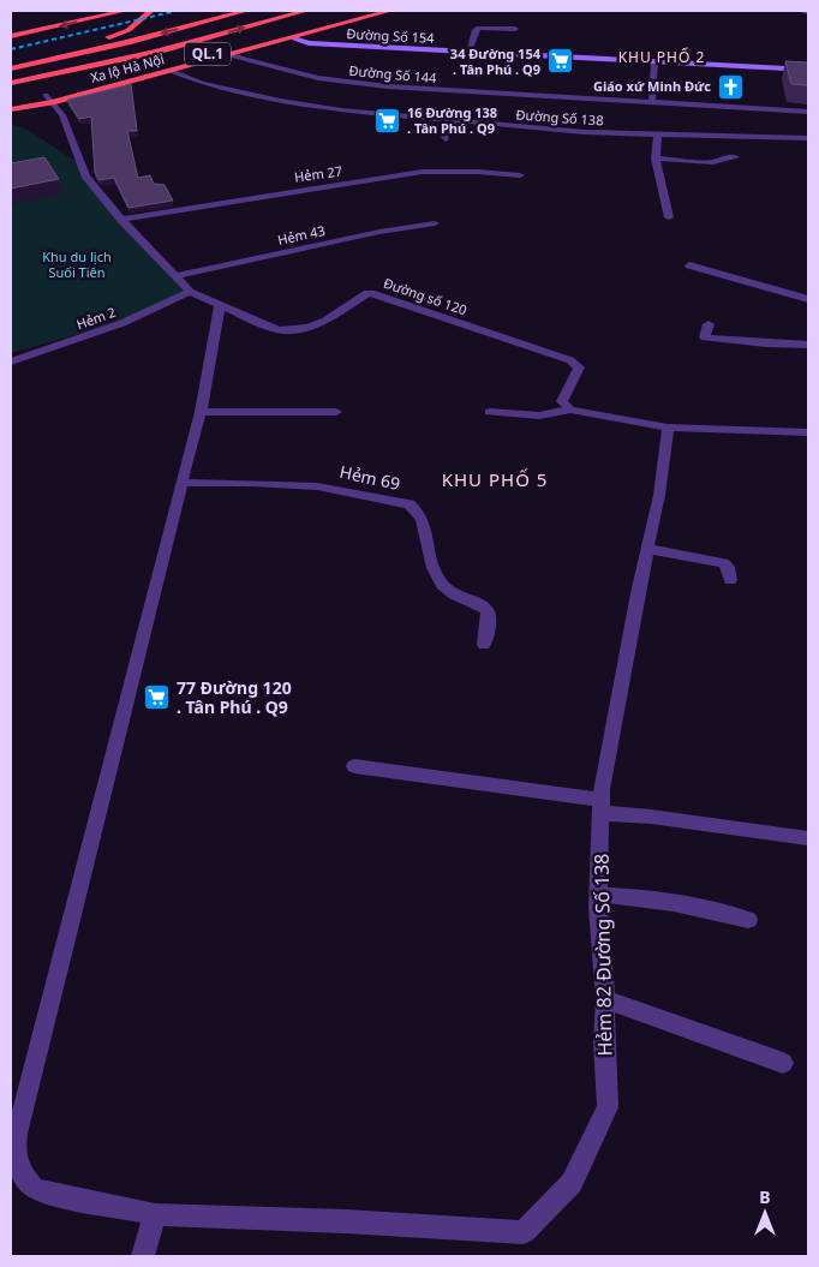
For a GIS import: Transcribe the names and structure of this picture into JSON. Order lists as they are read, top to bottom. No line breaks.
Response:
{"streets":{"highway":["QL.1","Xa lộ Hà Nội"],"street":["Đường Số 154","Đường Số 144","Đường Số 138","Hẻm 27","Hẻm 43","Đường số 120","Hẻm 2","Hẻm 69","Hẻm 82 Đường Số 138"]},"crossings":[["Đường Số 154","Xa lộ Hà Nội"],["Xa lộ Hà Nội","Đường Số 144"],["Xa lộ Hà Nội","Đường Số 138"],["Xa lộ Hà Nội","Đường số 120"],["Hẻm 27","Đường số 120"],["Hẻm 43","Đường số 120"],["Đường số 120","Hẻm 2"]],"districts":["KHU PHỐ 2","KHU PHỐ 5"],"parks":["Khu du lịch Suối Tiên"],"places":{"supermarket":["34 Đường 154 . Tân Phú . Q9","16 Đường 138 . Tân Phú . Q9","77 Đường 120 . Tân Phú . Q9"],"church":["Giáo xứ Minh Đức"]},"north":"top"}
